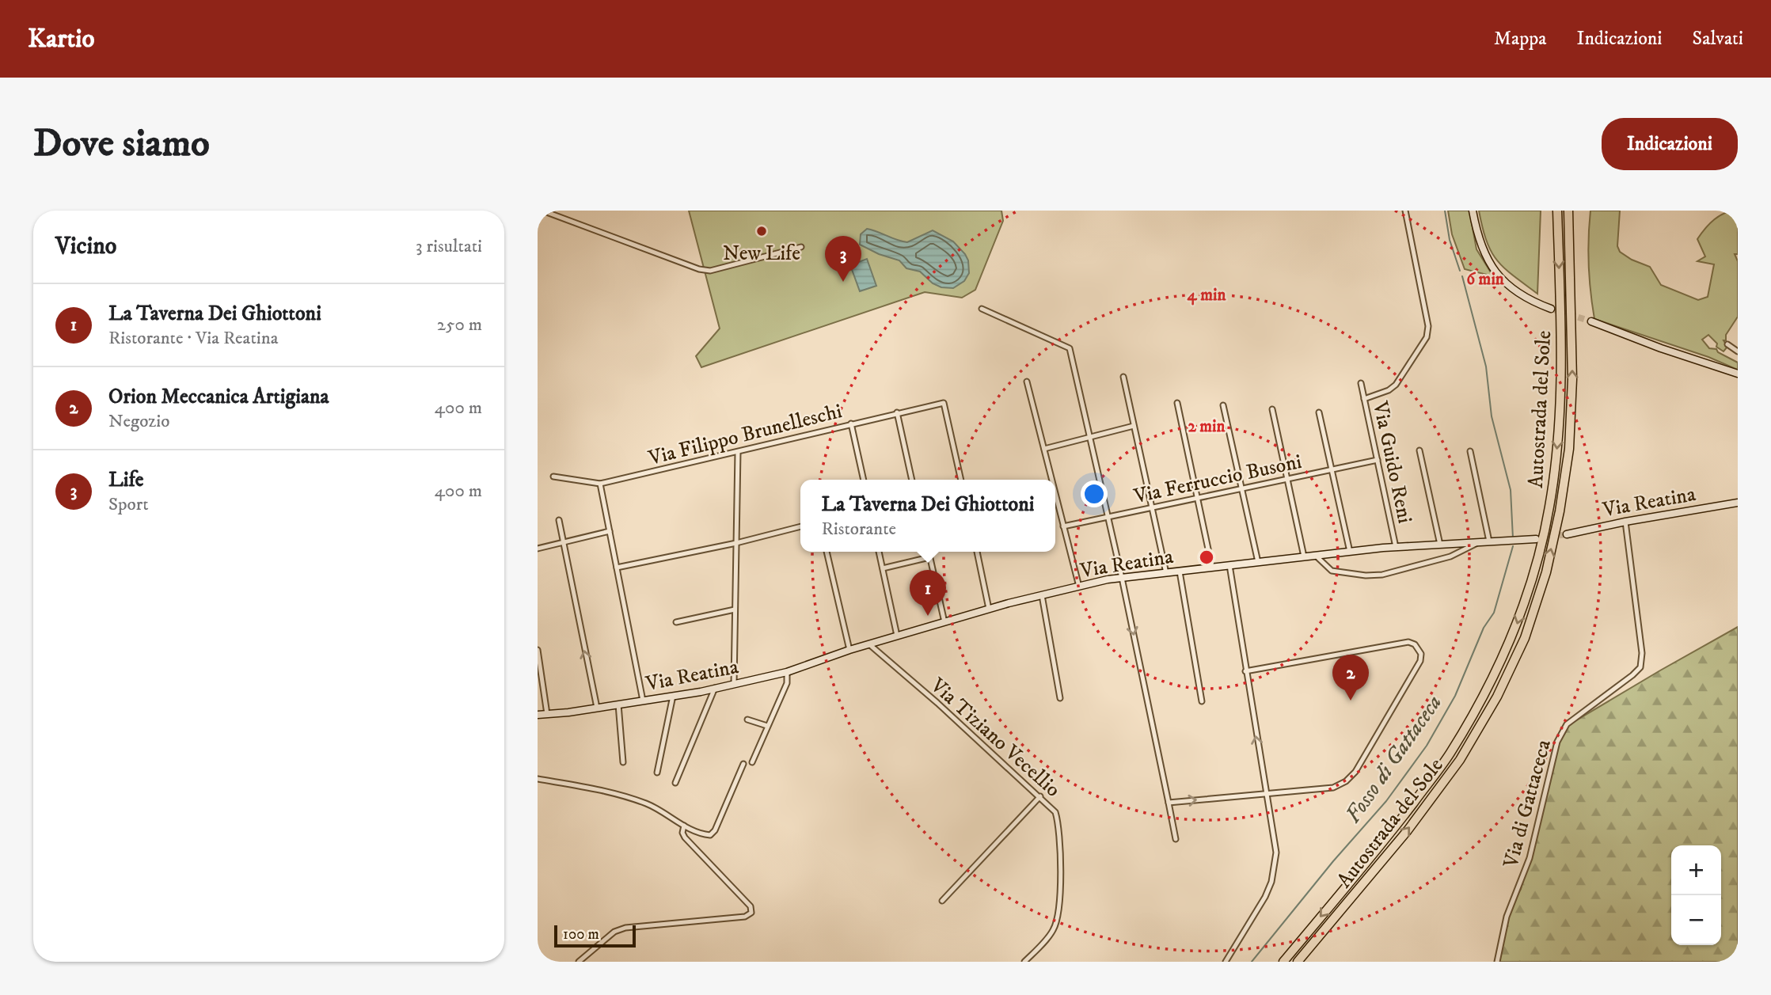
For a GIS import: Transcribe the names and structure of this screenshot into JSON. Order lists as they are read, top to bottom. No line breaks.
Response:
{"streets":{"highway":["Autostrada del Sole"],"street":["Via Filippo Brunelleschi","Via Guido Reni","Via Ferruccio Busoni","Via Reatina","Via Tiziano Vecellio","Via di Gattaceca"]},"crossings":[["Via Guido Reni","Via Ferruccio Busoni"],["Via Guido Reni","Via Reatina"],["Via Reatina","Via Tiziano Vecellio"],["Via Reatina","Via di Gattaceca"]],"water":["Fosso di Gattaceca"],"places":["New Life"],"scale_bar":"100 m","page":{"header":"Kartio","nav":["Mappa","Indicazioni","Salvati"],"buttons":"Indicazioni","title":"Dove siamo","heading":["Vicino","3 risultati"],"pins":["3","1","2"],"list":[{"mark":"1","name":"La Taverna Dei Ghiottoni","note":"Ristorante · Via Reatina","value":"250 m"},{"mark":"2","name":"Orion Meccanica Artigiana","note":"Negozio","value":"400 m"},{"mark":"3","name":"Life","note":"Sport","value":"400 m"}],"popup":["La Taverna Dei Ghiottoni","Ristorante"],"map_buttons":["+","−"],"scale":"100 m"},"rings":["6 min","4 min","2 min"]}
